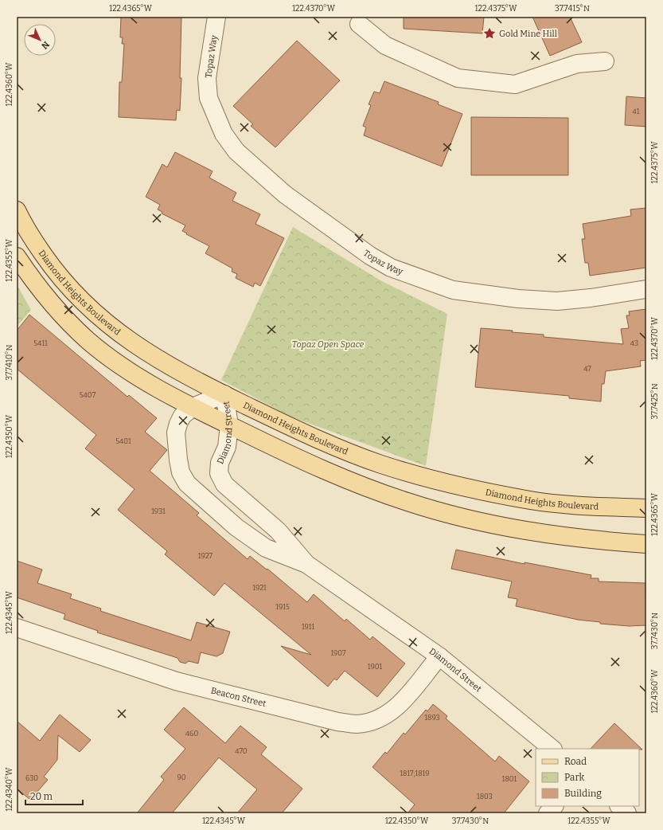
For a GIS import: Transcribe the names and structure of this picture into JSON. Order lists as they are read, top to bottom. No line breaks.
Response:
{"streets":{"main road":["Diamond Heights Boulevard"],"street":["Topaz Way","Diamond Street","Beacon Street"]},"crossings":[["Diamond Heights Boulevard","Diamond Street"],["Diamond Street","Beacon Street"]],"parks":["Topaz Open Space"],"places":{"place":["Gold Mine Hill"]},"house_numbers":["41","5411","43","47","5407","5401","1931","1927","1921","1915","1911","1907","1901","1893","460","470","1817;1819","90","630","1801","1803"],"legend":["Road","Park","Building"],"scale_bar":"20 m","north":"bottom right","coordinates":["122.4365°W","122.4370°W","122.4375°W","37.7415°N","122.4360°W","122.4355°W","37.7410°N","37.7425°N","122.4350°W","122.4345°W","37.7430°N","122.4340°W"]}
